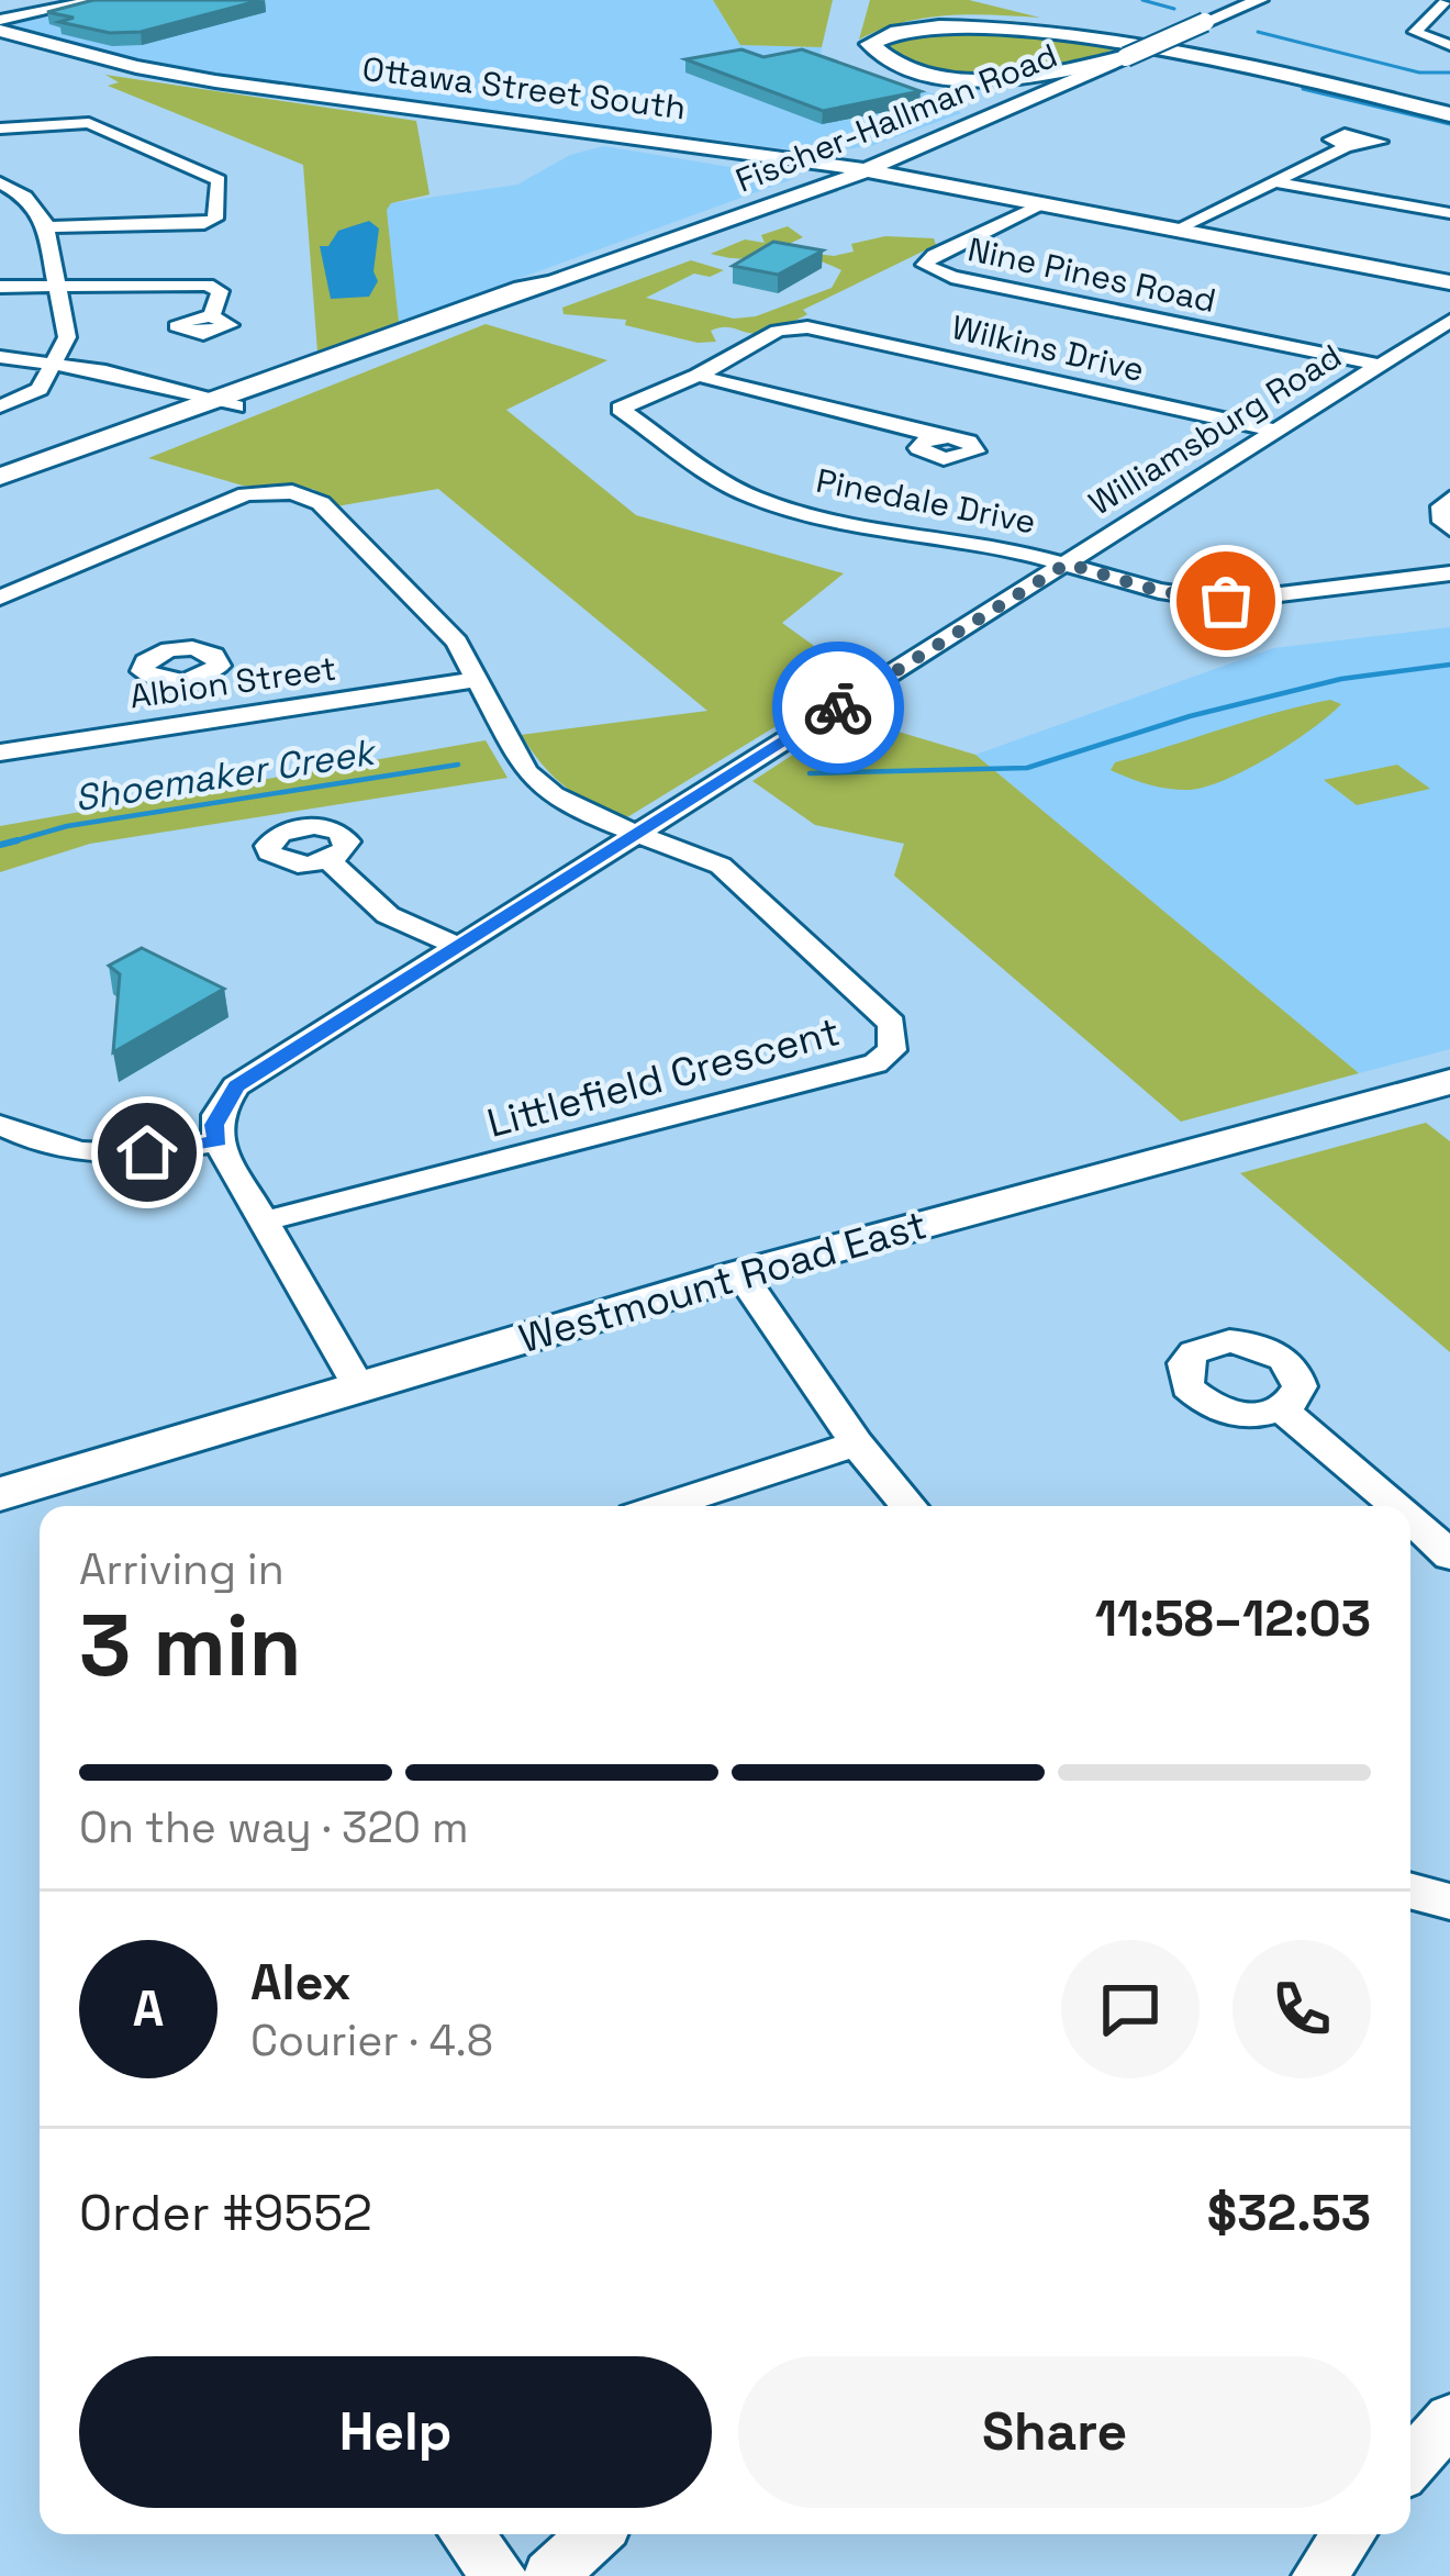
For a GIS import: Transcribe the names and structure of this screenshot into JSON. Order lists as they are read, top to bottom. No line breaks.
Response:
{"streets":{"main road":["Ottawa Street South","Fischer-Hallman Road","Westmount Road East"],"street":["Nine Pines Road","Wilkins Drive","Williamsburg Road","Pinedale Drive","Albion Street","Littlefield Crescent"]},"crossings":[["Ottawa Street South","Fischer-Hallman Road"],["Ottawa Street South","Nine Pines Road"],["Nine Pines Road","Williamsburg Road"],["Wilkins Drive","Williamsburg Road"],["Wilkins Drive","Pinedale Drive"],["Williamsburg Road","Pinedale Drive"],["Williamsburg Road","Littlefield Crescent"]],"water":["Shoemaker Creek"],"page":{"heading":["3 min","Arriving in","11:58–12:03"],"panel":["Alex","Courier · 4.8","Order #9552","$32.53"],"bar":"On the way · 320 m","round":"A","buttons":["Help","Share"]}}
